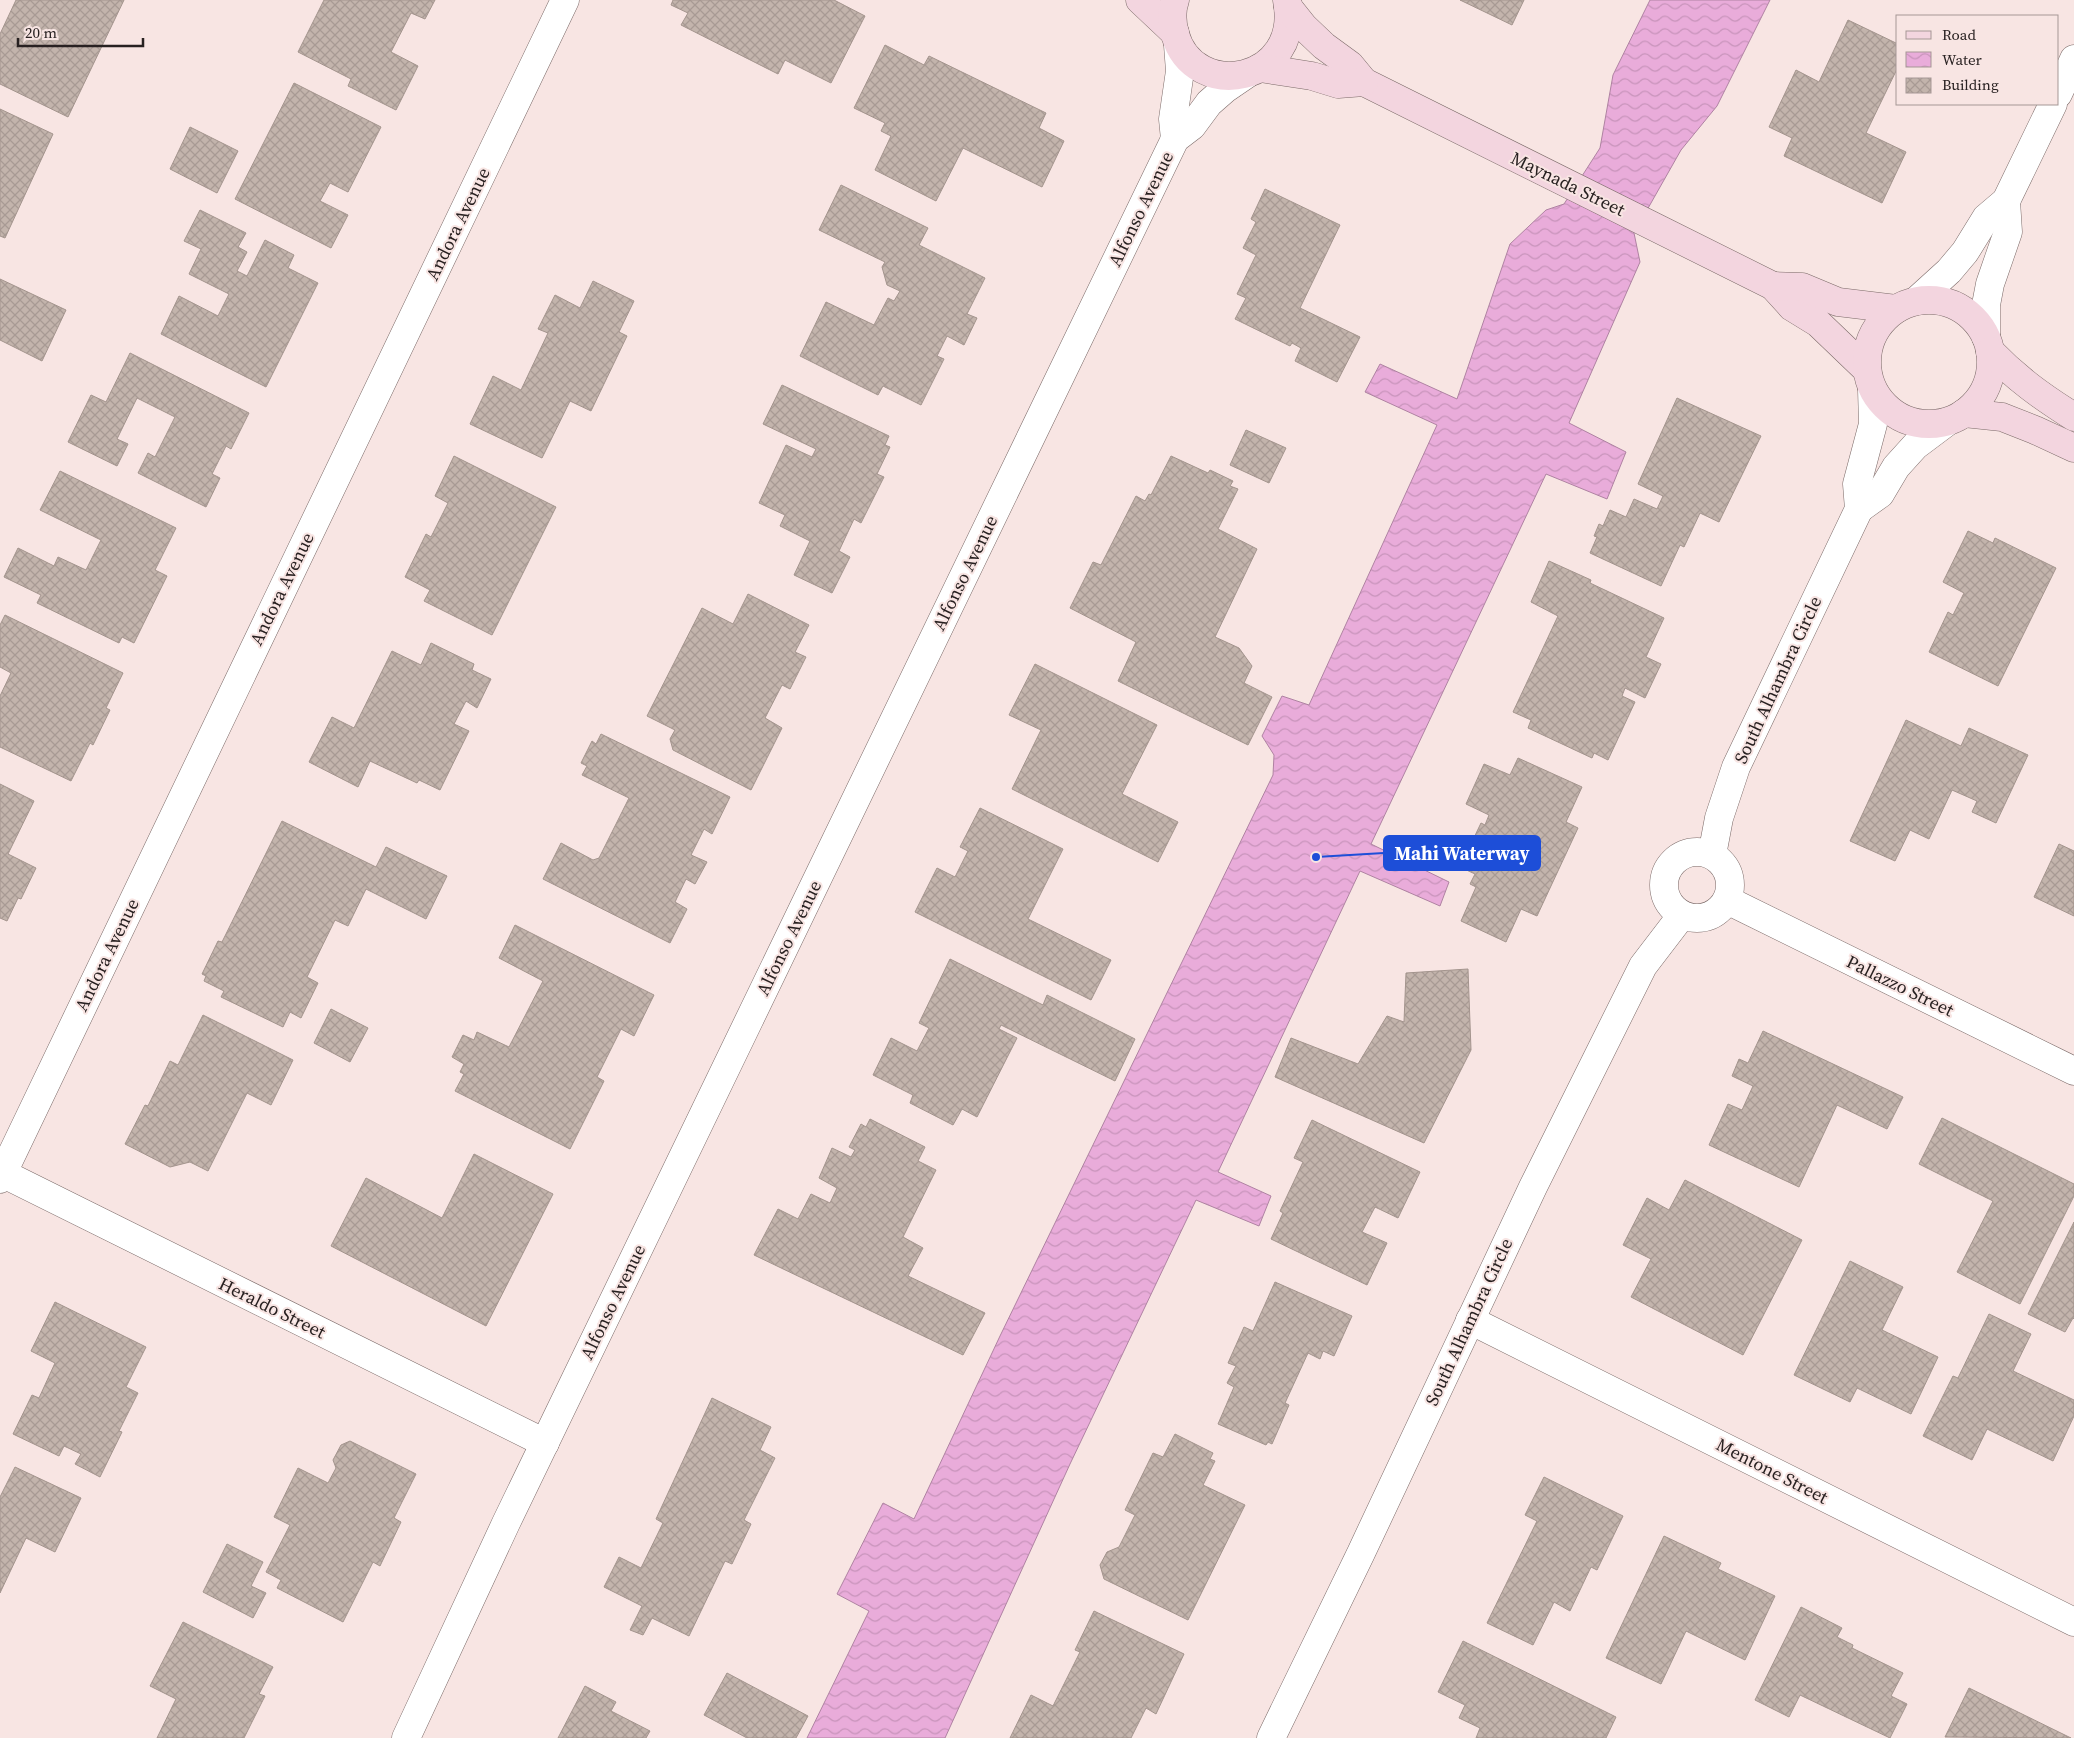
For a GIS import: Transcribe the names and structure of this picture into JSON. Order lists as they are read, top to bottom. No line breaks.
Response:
{"streets":{"street":["Maynada Street","Alfonso Avenue","Andora Avenue","South Alhambra Circle","Pallazzo Street","Heraldo Street","Mentone Street"]},"crossings":[["Maynada Street","South Alhambra Circle"],["Alfonso Avenue","Heraldo Street"],["Andora Avenue","Heraldo Street"],["South Alhambra Circle","Pallazzo Street"],["South Alhambra Circle","Mentone Street"]],"places":["Mahi Waterway"],"legend":["Road","Water","Building"],"scale_bar":"20 m"}
